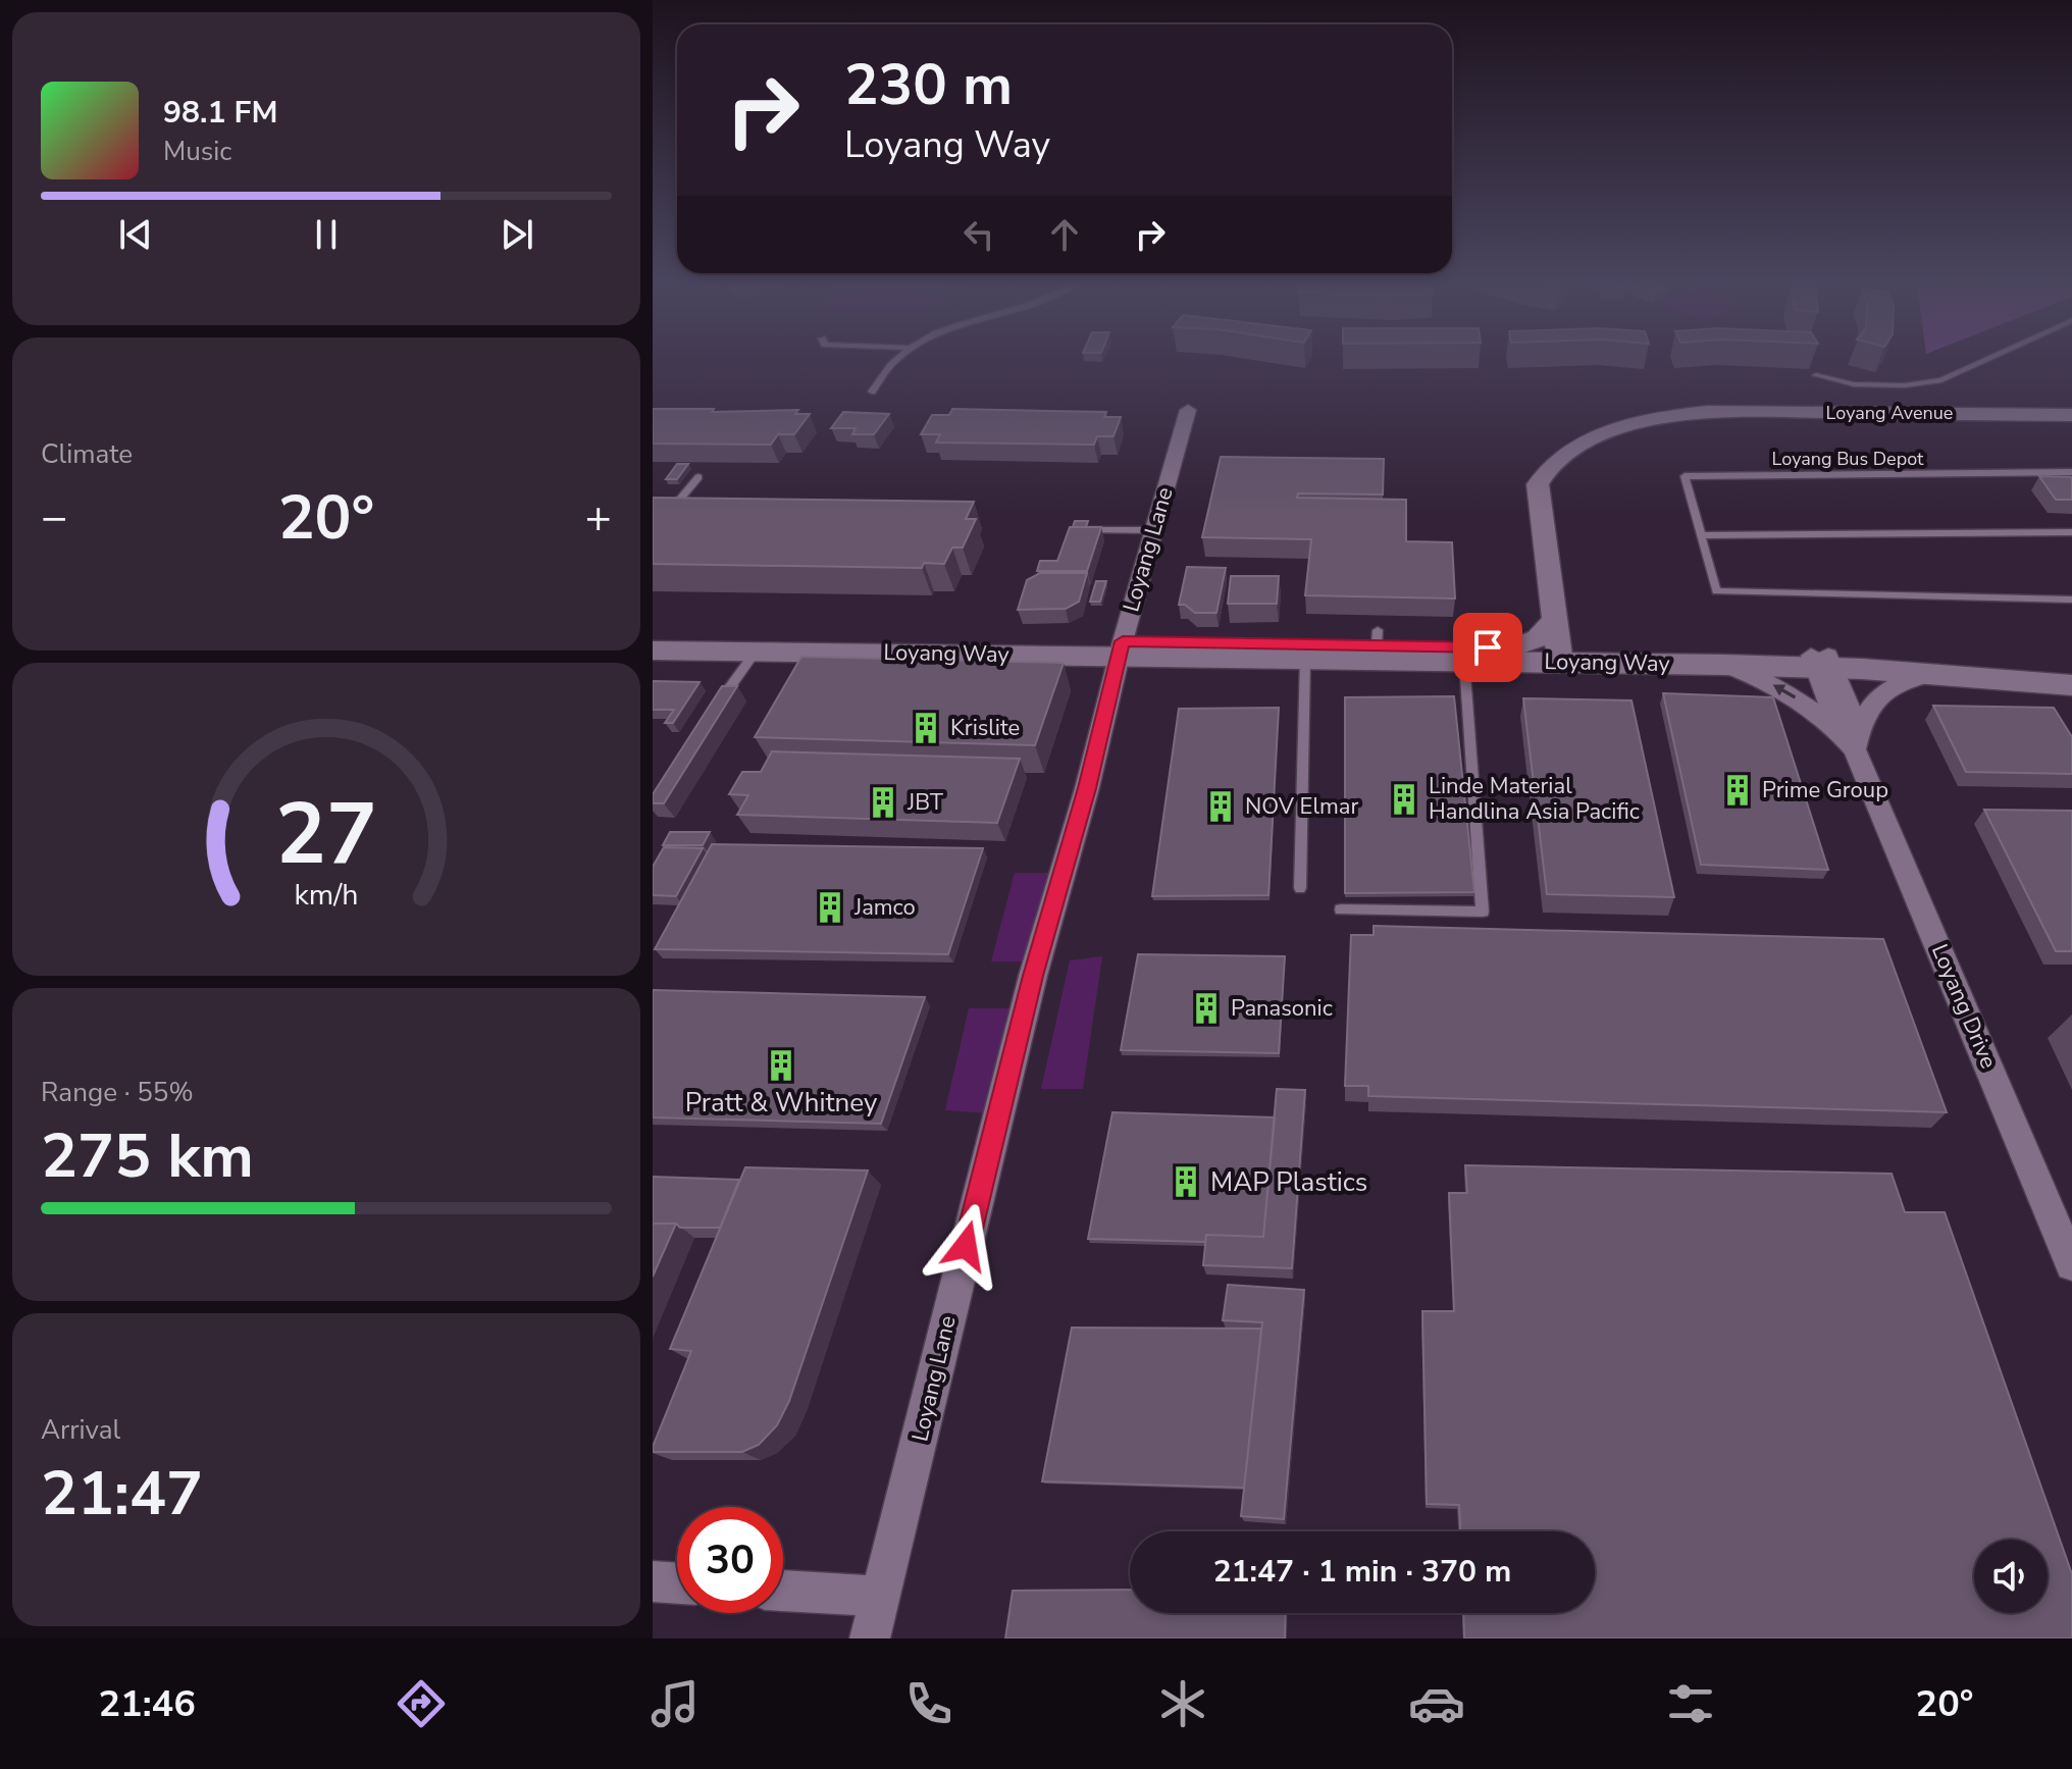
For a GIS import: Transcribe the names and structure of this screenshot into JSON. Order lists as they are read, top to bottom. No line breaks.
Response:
{"streets":{"main road":["Loyang Way"],"street":["Loyang Avenue","Loyang Lane","Loyang Drive"],"lane":["Loyang Bus Depot"]},"crossings":[["Loyang Avenue","Loyang Way"],["Loyang Lane","Loyang Way"],["Loyang Way","Loyang Drive"]],"places":{"building":["Krislite","Prime Group","Linde Material Handlina Asia Pacific","JBT","NOV Elmar","Jamco","Panasonic","Pratt & Whitney","MAP Plastics"]},"page":{"turn":["230 m","Loyang Way"],"song":["98.1 FM","Music"],"tile":["Climate",["Range · 55%","275 km"],["Arrival","21:47"]],"heat":["−","20°","+"],"limit":"30","trip":"21:47 · 1 min · 370 m","tabs":["21:46","20°"],"gauge":["27","km/h"]}}
